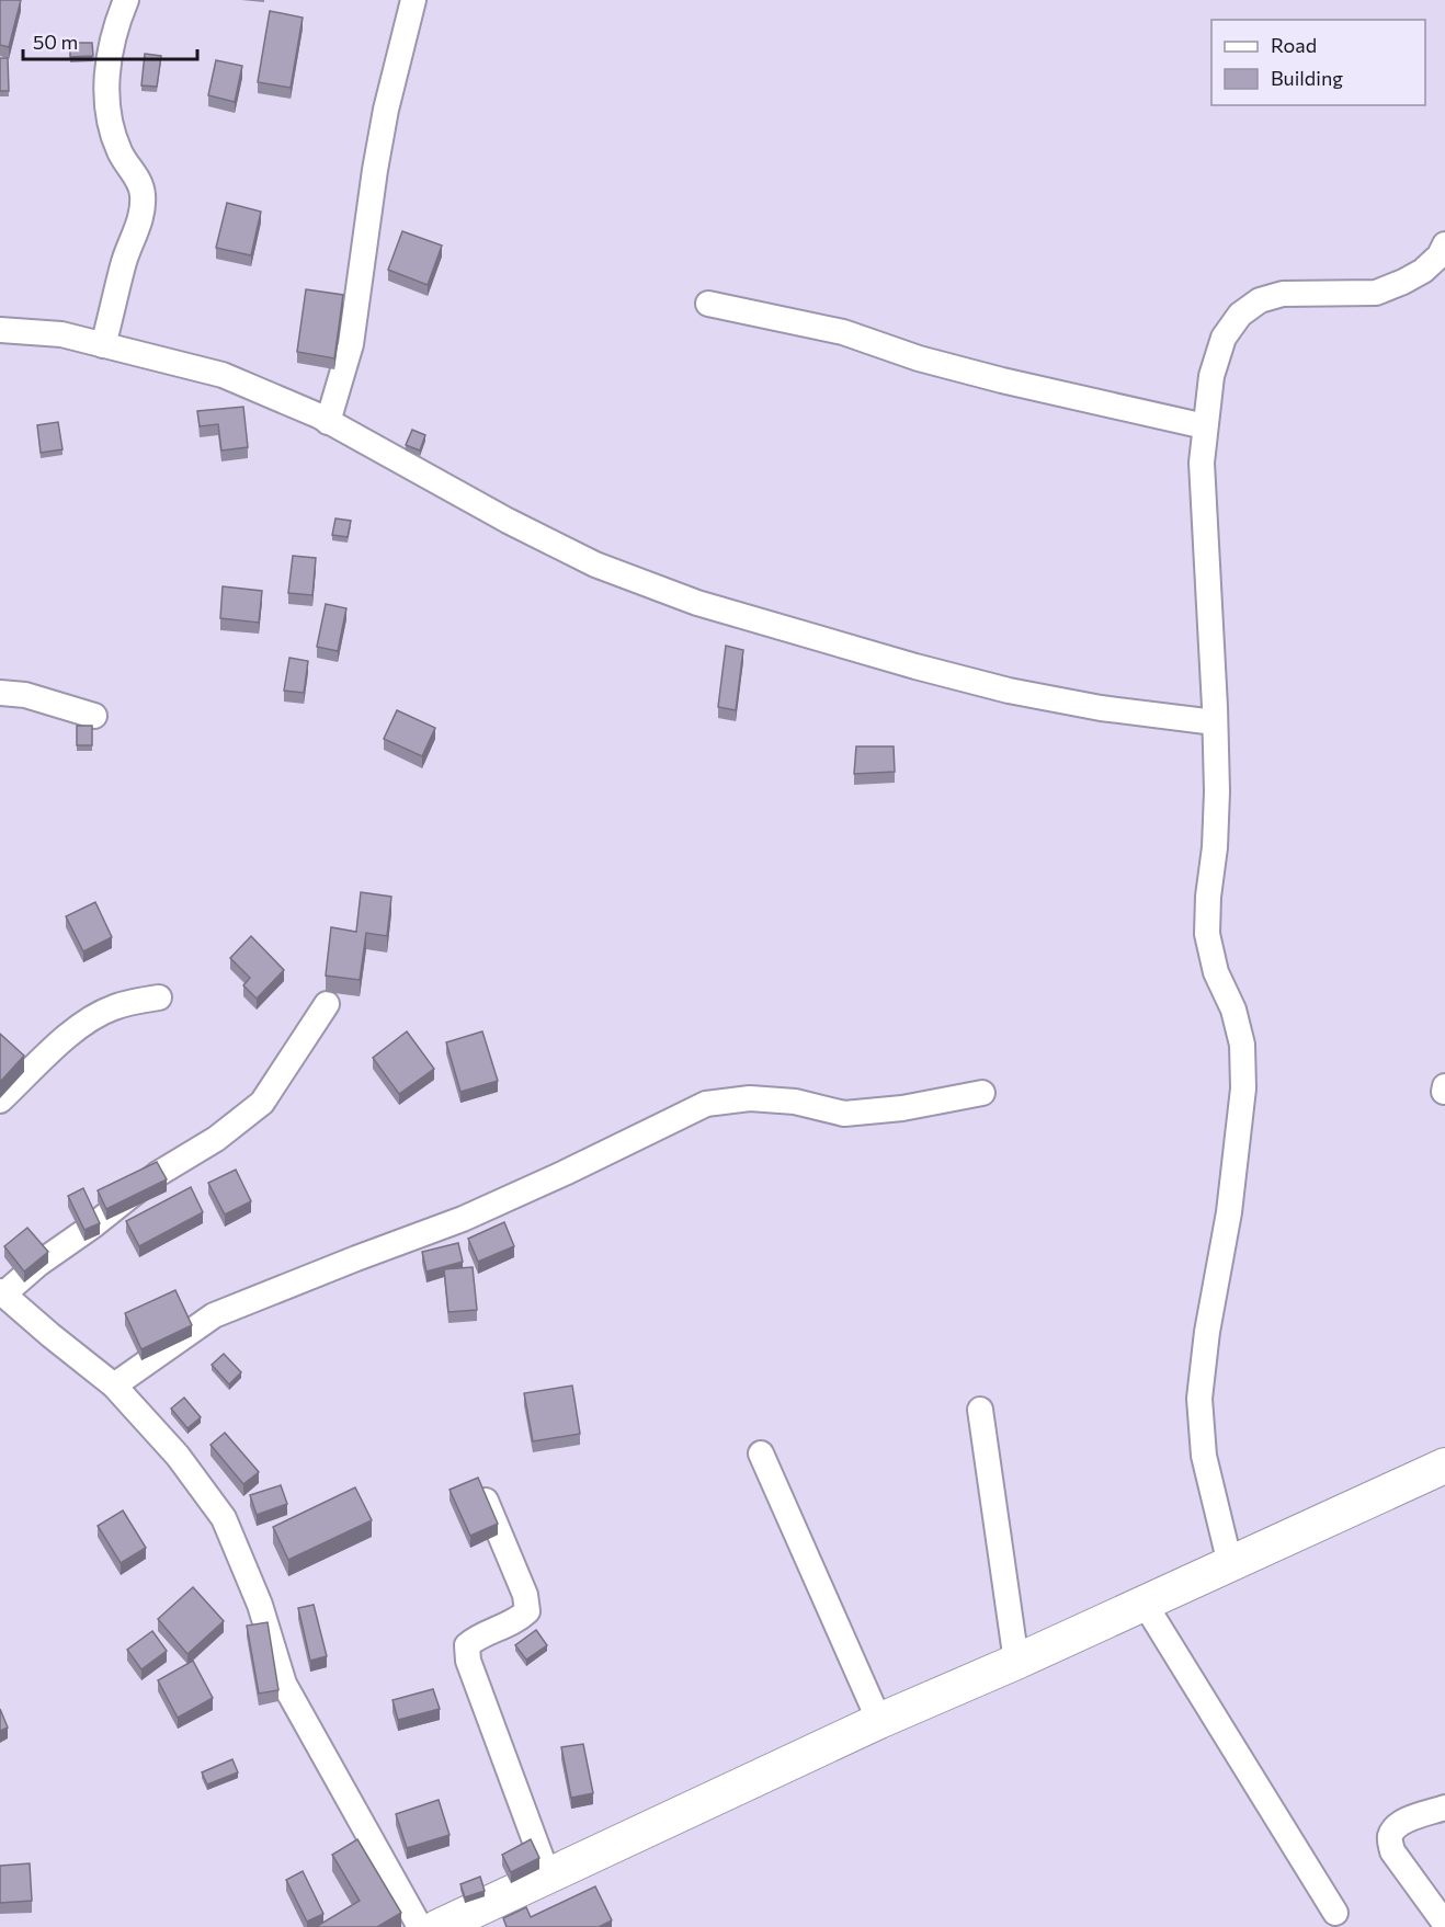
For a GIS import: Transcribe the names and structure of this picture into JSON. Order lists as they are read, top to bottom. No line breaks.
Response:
{"legend":["Road","Building"],"scale_bar":"50 m"}
